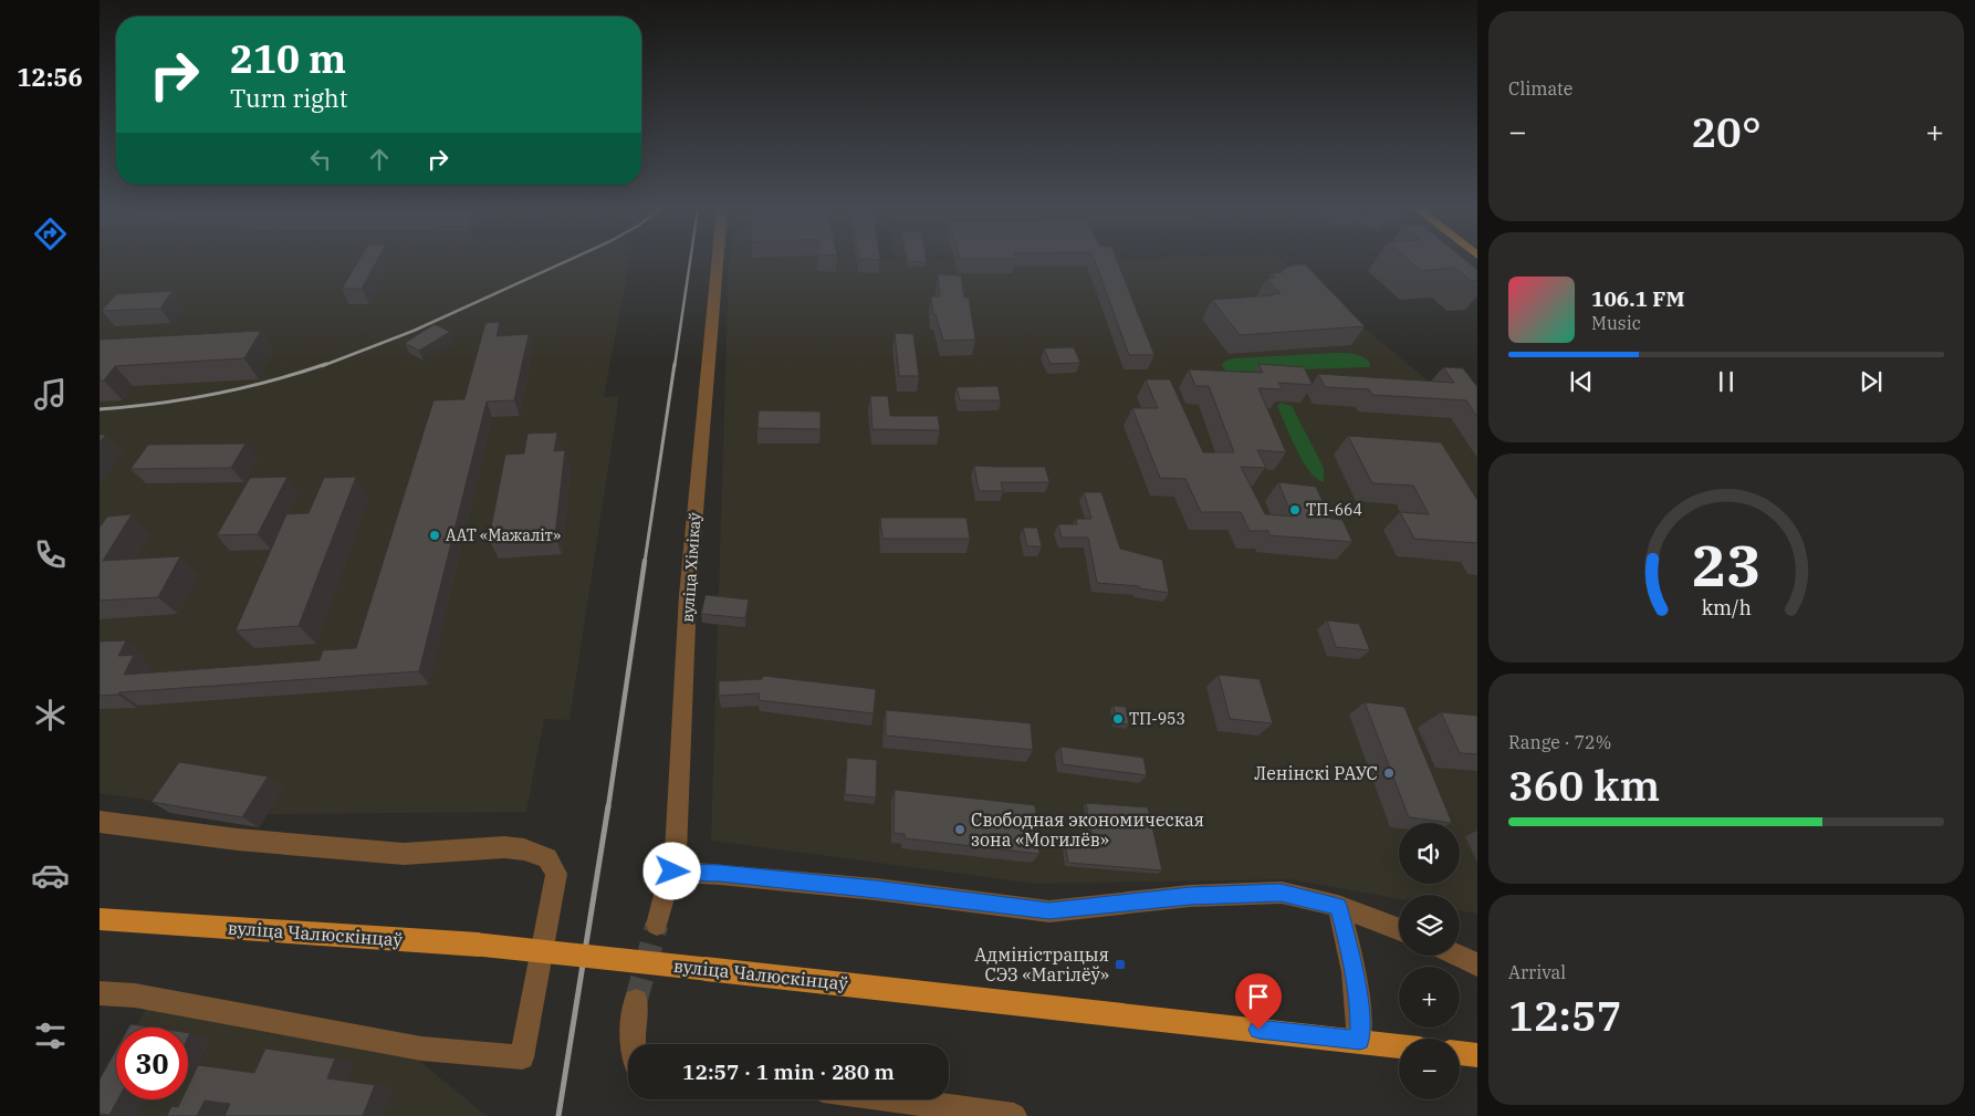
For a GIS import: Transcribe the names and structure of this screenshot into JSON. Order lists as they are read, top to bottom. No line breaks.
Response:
{"streets":{"main road":["вуліца Чалюскінцаў"],"street":["вуліца Хімікаў"]},"places":{"other":["ТП-664","ААТ «Мажаліт»","ТП-953","Ленінскі РАУС","Свободная экономическая зона «Могилёв»"],"transit":["Адміністрацыя СЭЗ «Магілёў»"]},"page":{"tabs":"12:56","tile":["Climate",["Range · 72%","360 km"],["Arrival","12:57"]],"turn":["210 m","Turn right"],"heat":["−","20°","+"],"song":["106.1 FM","Music"],"map_buttons":["+","−"],"limit":"30","trip":"12:57 · 1 min · 280 m","gauge":["23","km/h"]}}
